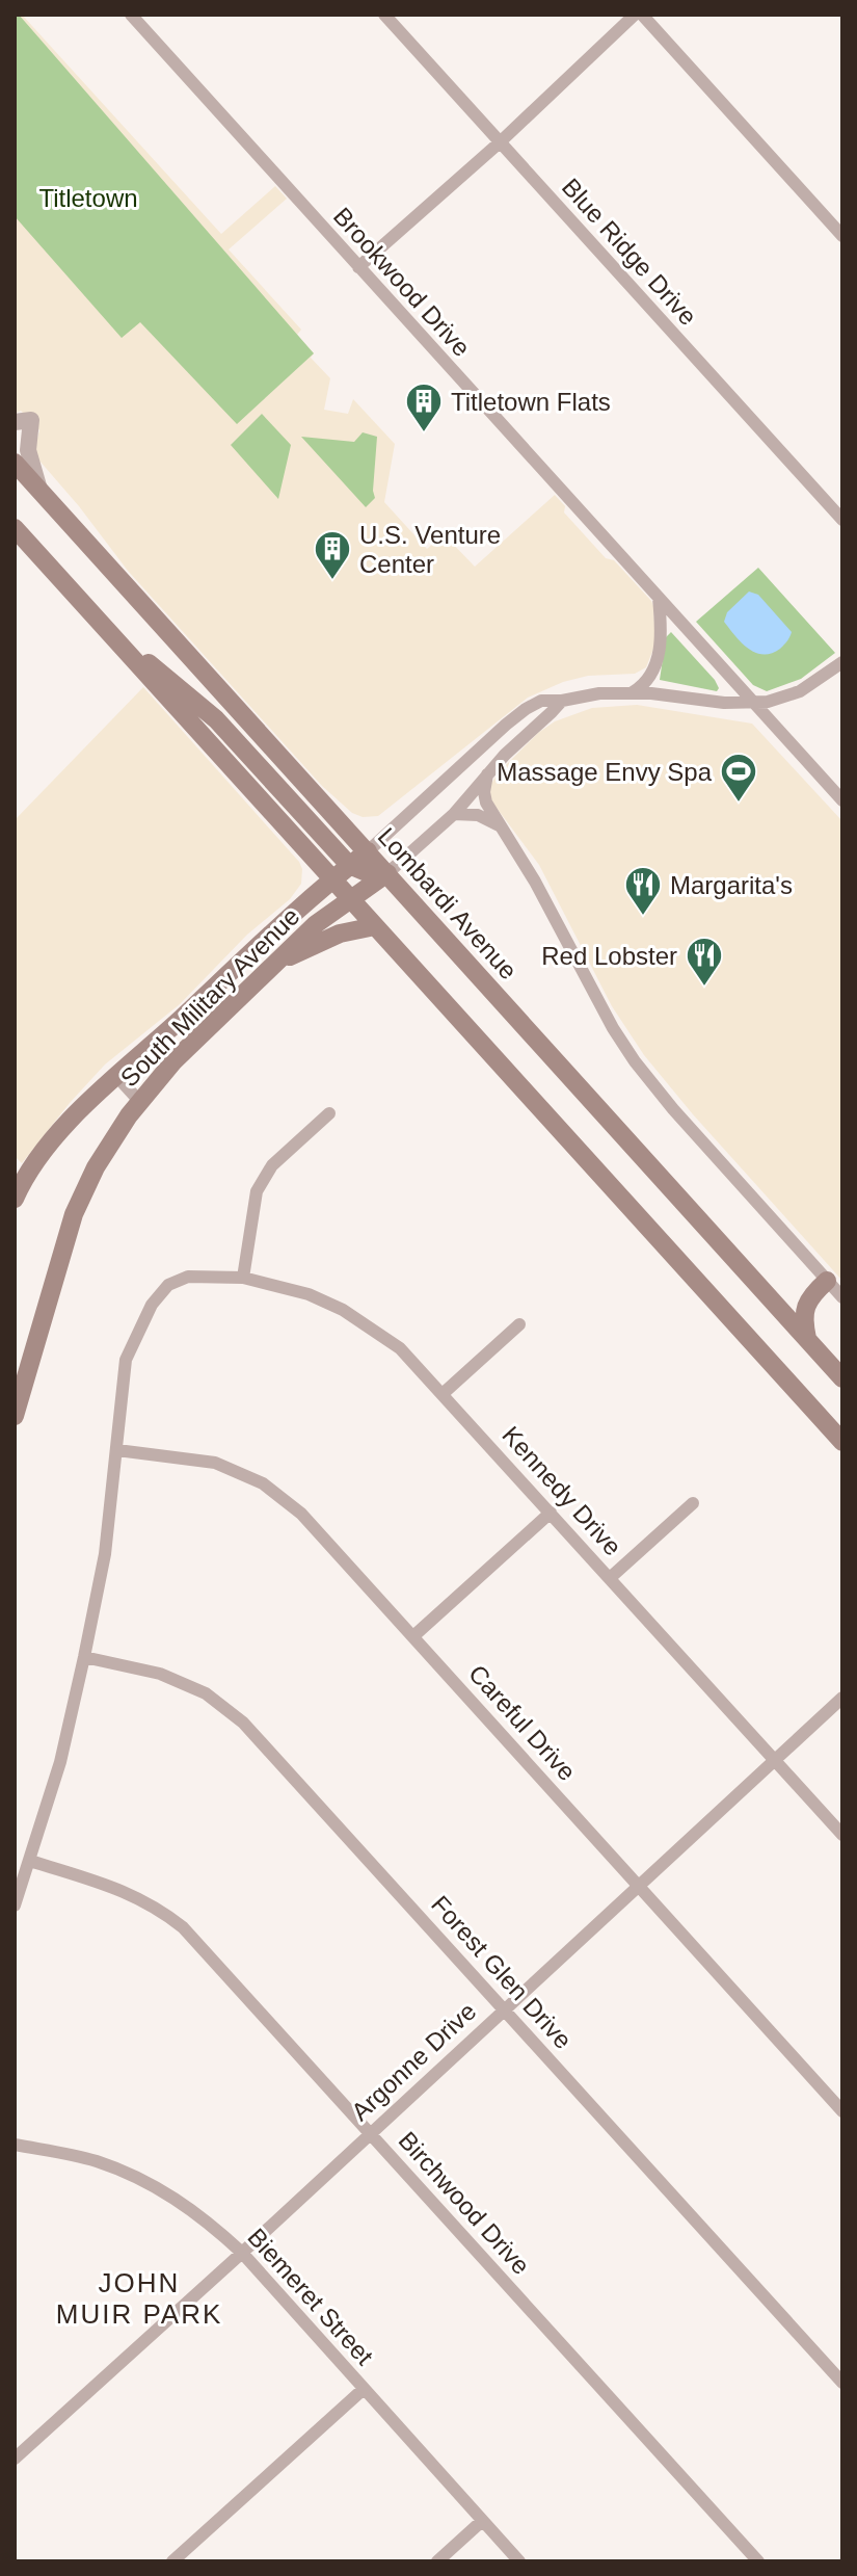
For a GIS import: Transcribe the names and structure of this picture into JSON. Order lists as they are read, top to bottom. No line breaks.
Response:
{"streets":{"main road":["Lombardi Avenue","South Military Avenue"],"street":["Blue Ridge Drive","Brookwood Drive","Kennedy Drive","Careful Drive","Forest Glen Drive","Argonne Drive","Birchwood Drive","Biemeret Street"]},"crossings":[["Lombardi Avenue","South Military Avenue"],["Kennedy Drive","Careful Drive"],["Kennedy Drive","Argonne Drive"],["Careful Drive","Argonne Drive"],["Forest Glen Drive","Argonne Drive"],["Argonne Drive","Birchwood Drive"],["Argonne Drive","Biemeret Street"]],"districts":["JOHN MUIR PARK"],"parks":["Titletown"],"places":{"building":["Titletown Flats","U.S. Venture Center"],"sports":["Massage Envy Spa"],"restaurant":["Margarita's","Red Lobster"]}}
